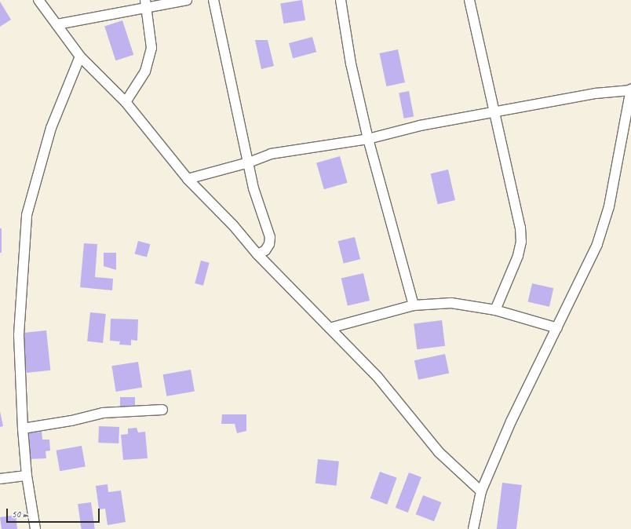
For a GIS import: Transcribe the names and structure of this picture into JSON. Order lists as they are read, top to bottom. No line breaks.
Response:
{"scale_bar":"50 m"}
